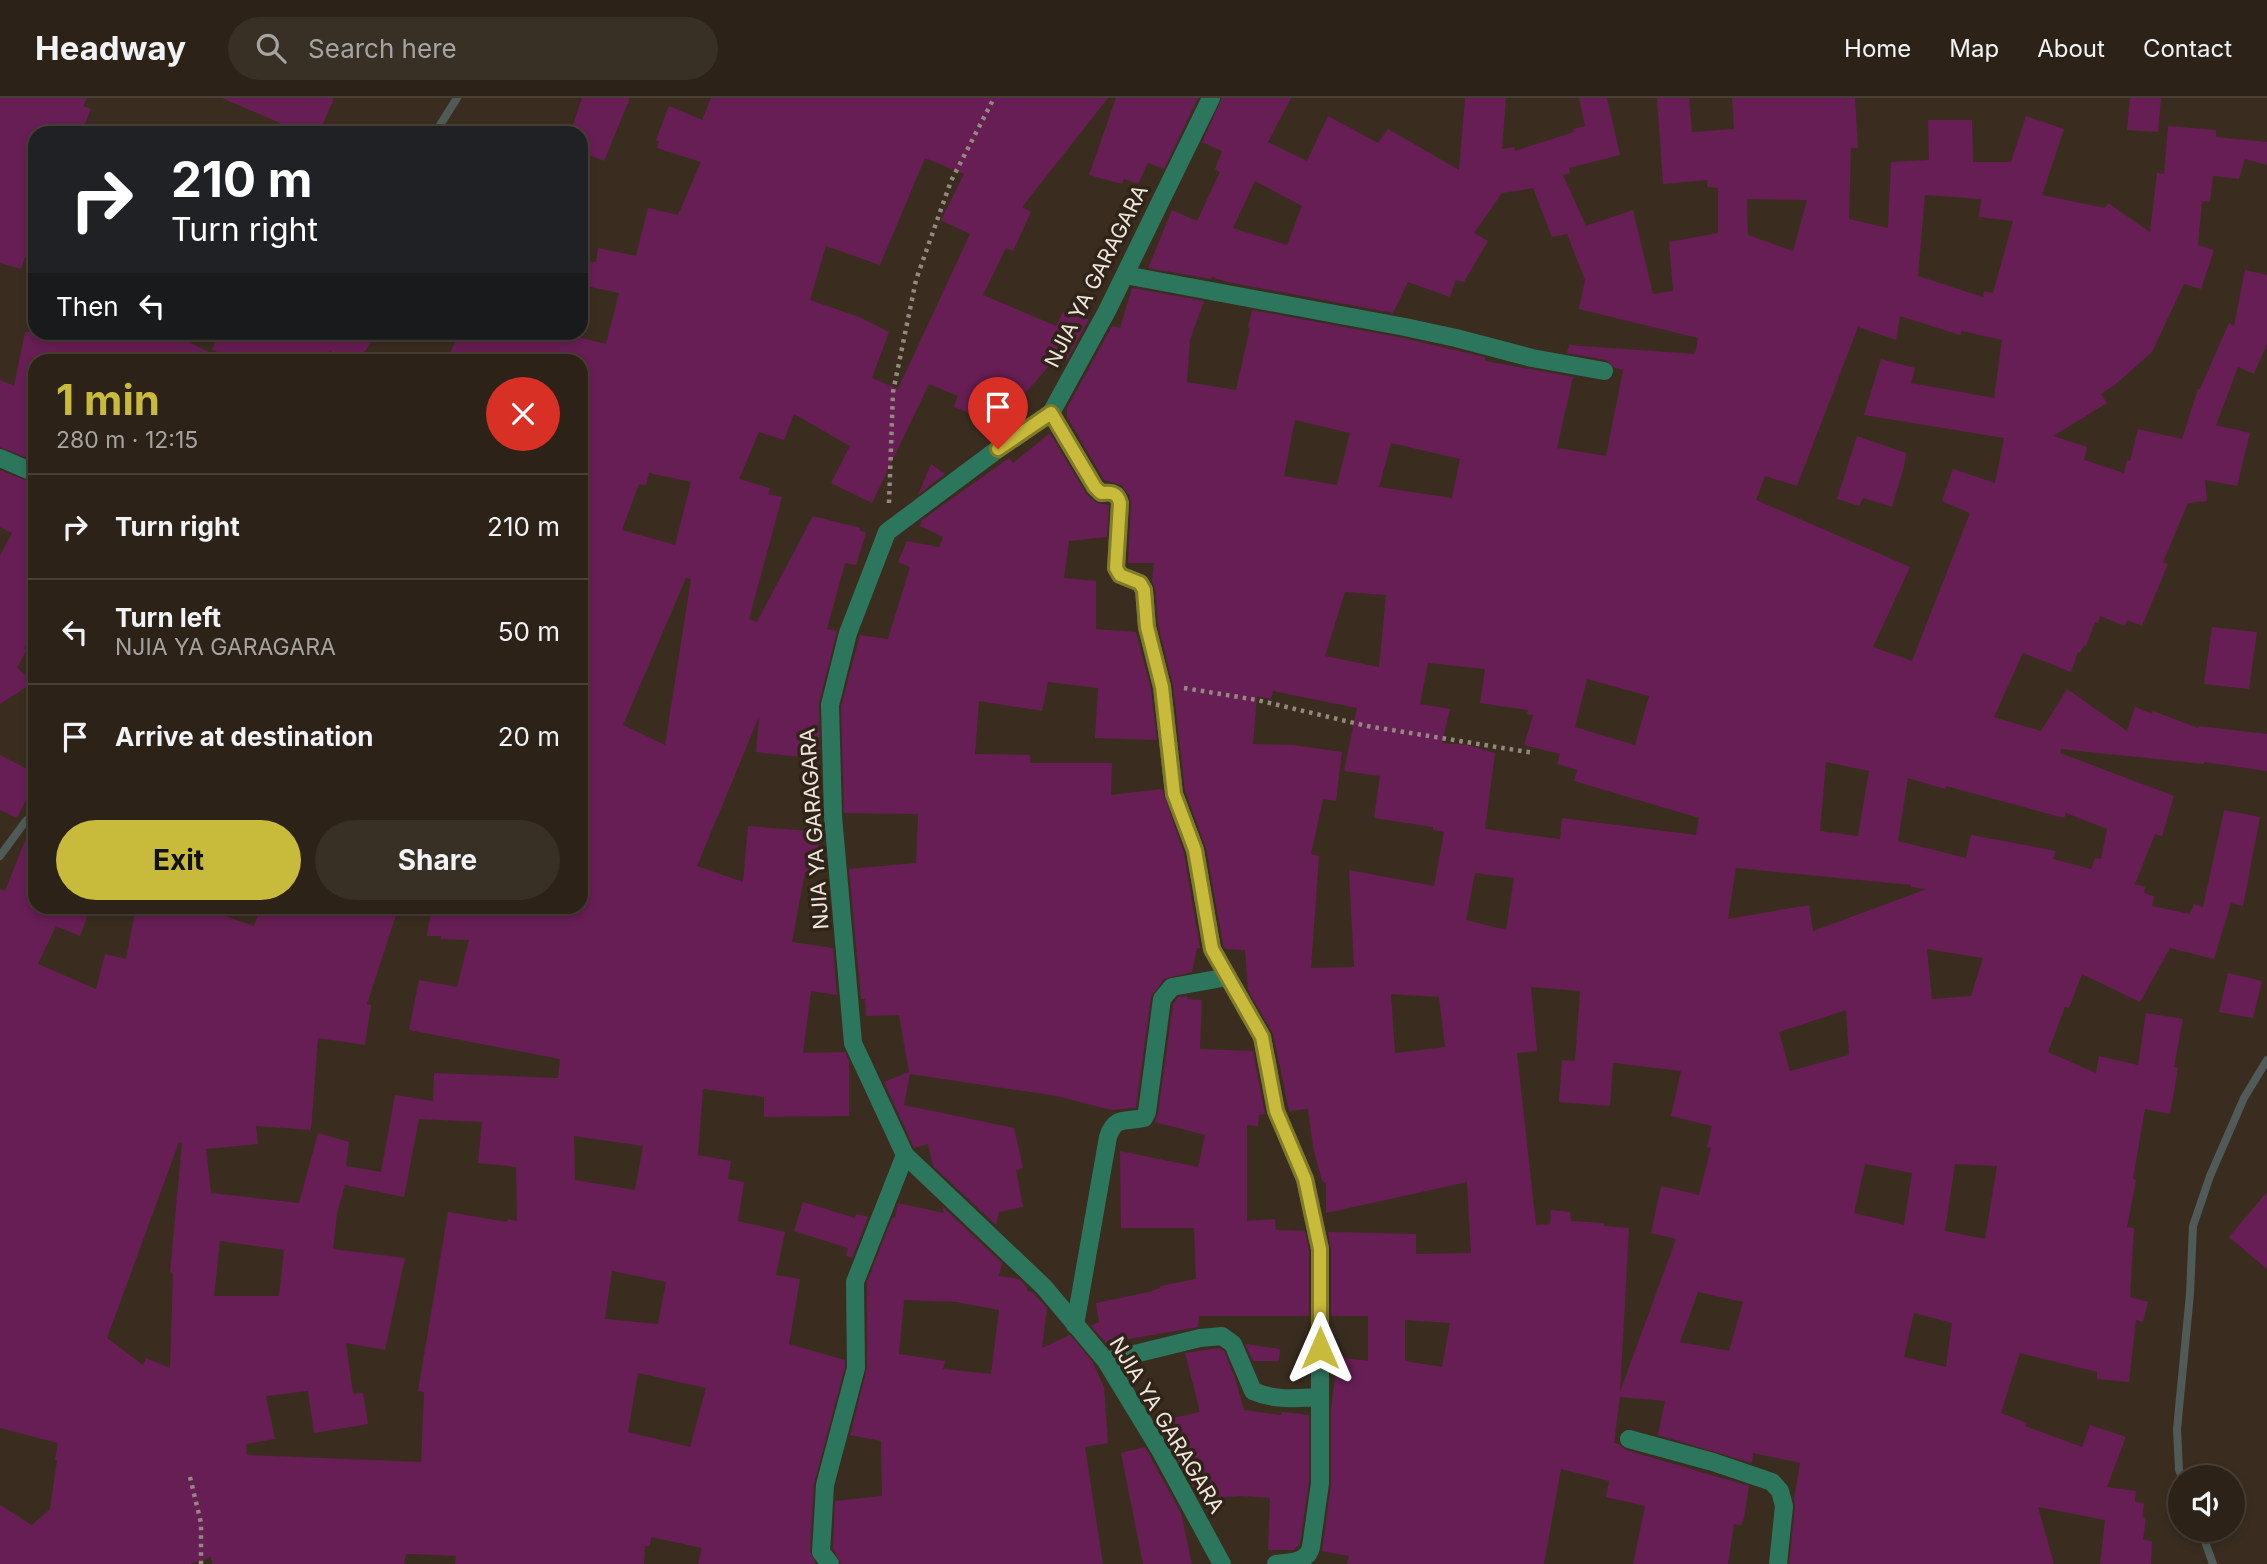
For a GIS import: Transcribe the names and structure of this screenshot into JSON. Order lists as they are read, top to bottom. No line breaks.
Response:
{"streets":{"street":["NJIA YA GARAGARA"]},"page":{"header":"Headway","search":"Search here","nav":["Home","Map","About","Contact"],"turn":["210 m","Turn right"],"then":"Then","heading":["1 min","280 m · 12:15"],"list":[{"name":"Turn right","value":"210 m"},{"name":"Turn left","note":"NJIA YA GARAGARA","value":"50 m"},{"name":"Arrive at destination","value":"20 m"}],"buttons":["Exit","Share"]}}
